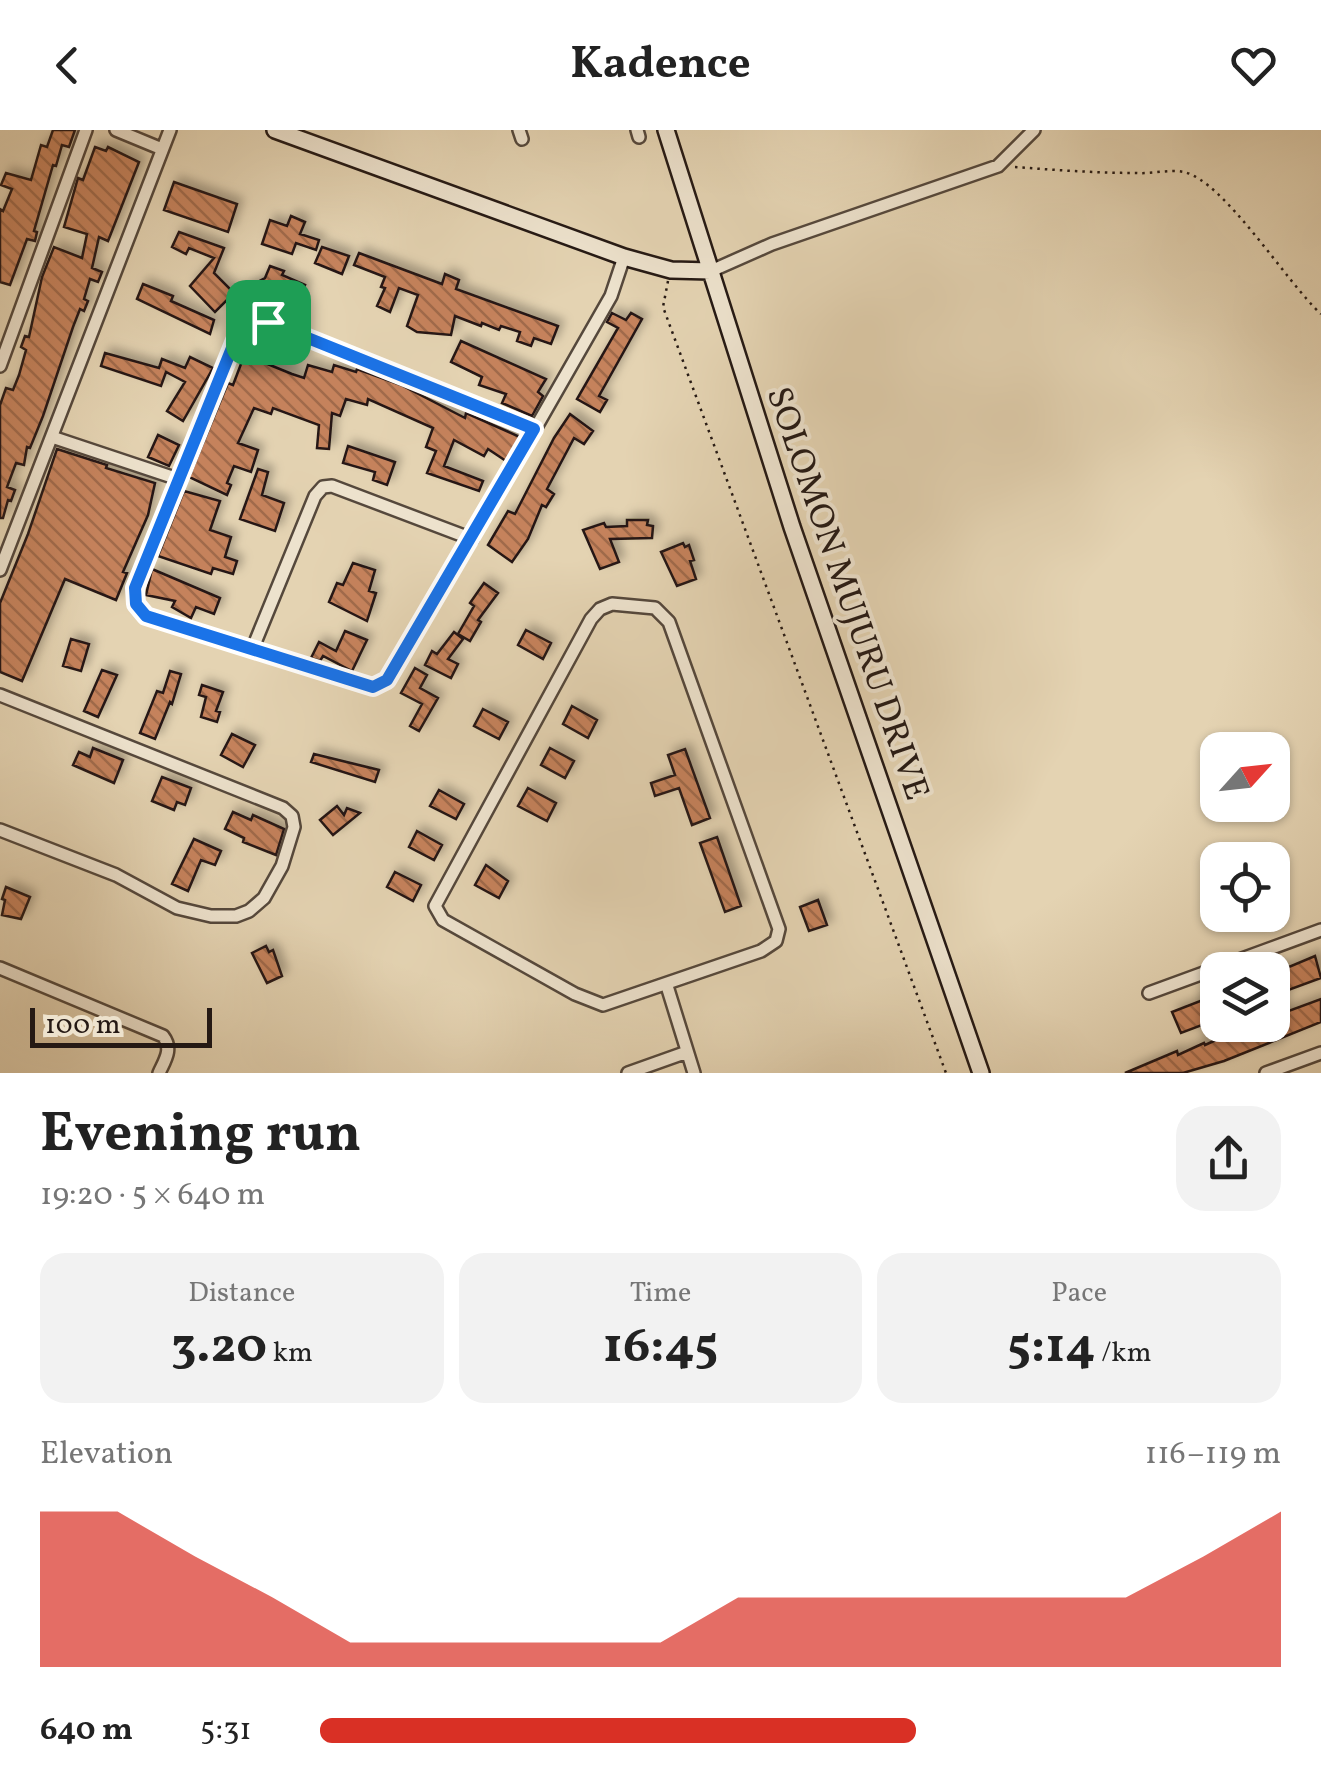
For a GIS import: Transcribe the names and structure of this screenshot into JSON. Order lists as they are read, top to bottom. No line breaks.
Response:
{"streets":{"street":["SOLOMON MUJURU DRIVE"]},"scale_bar":"100 m","north":"top right","page":{"header":"Kadence","scale":"100 m","heading":["Evening run","19:20 · 5 × 640 m"],"stats":[["Distance","3.20 km"],["Time","16:45"],["Pace","5:14 /km"]],"chart":["Elevation","116–119 m"],"list":[{"name":"640 m","note":"5:31"}]}}
